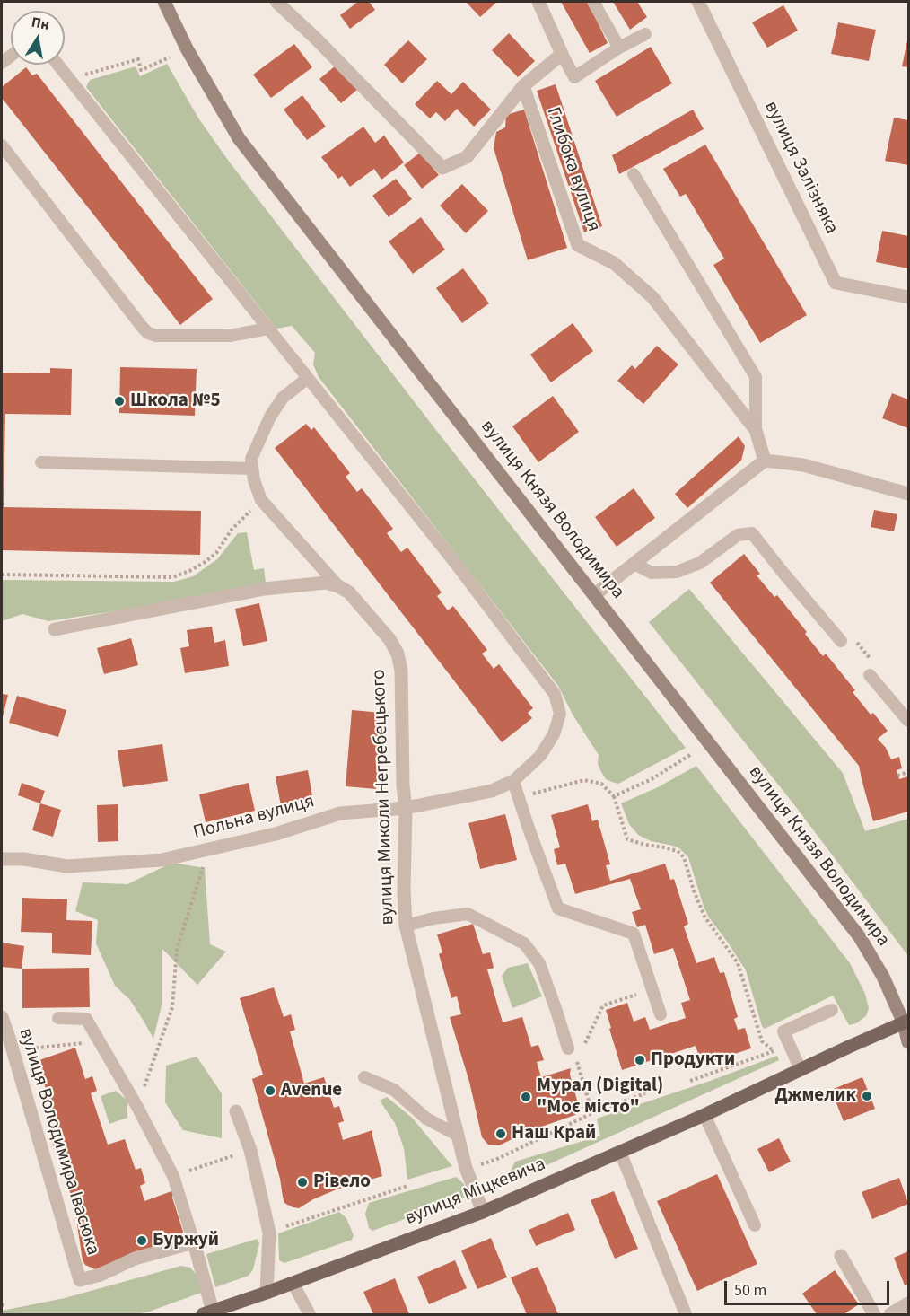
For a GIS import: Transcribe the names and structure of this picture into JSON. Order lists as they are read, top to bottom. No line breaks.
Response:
{"streets":{"main road":["вулиця Князя Володимира","вулиця Міцкевича"],"street":["вулиця Залізняка","Глибока вулиця","вулиця Миколи Негребецького","Польна вулиця","вулиця Володимира Івасюка"]},"crossings":[["вулиця Князя Володимира","вулиця Міцкевича"],["вулиця Миколи Негребецького","Польна вулиця"],["вулиця Миколи Негребецького","вулиця Міцкевича"]],"places":["Школа №5","Продукти","Avenue","Джмелик","Мурал (Digital) \"Моє місто\"","Наш Край","Рівело","Буржуй"],"scale_bar":"50 m","north":"top"}
